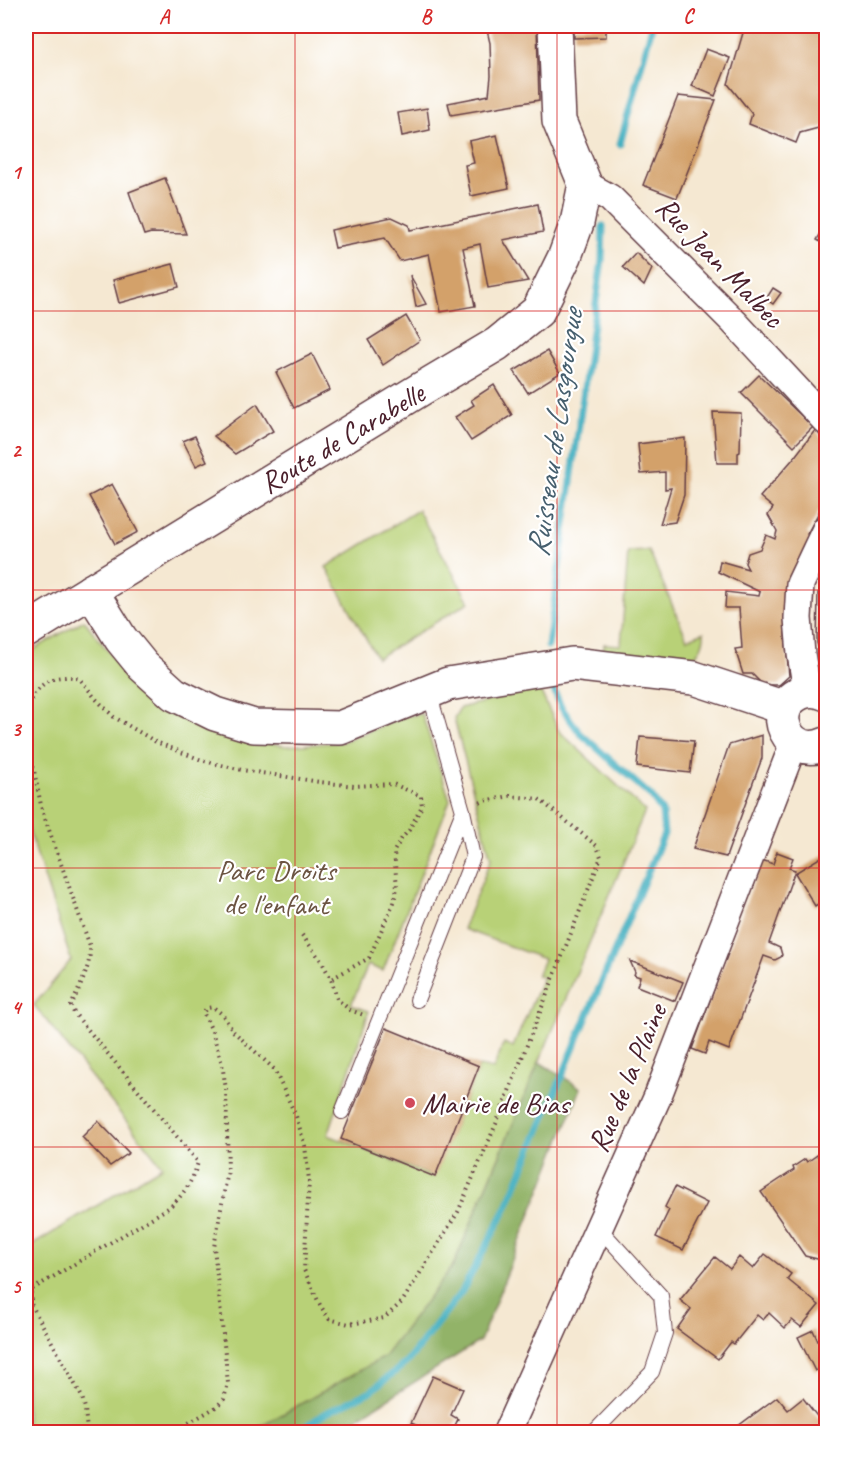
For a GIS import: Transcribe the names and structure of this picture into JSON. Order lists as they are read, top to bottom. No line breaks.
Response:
{"streets":{"street":["Rue Jean Malbec","Route de Carabelle","Rue de la Plaine"]},"crossings":[["Rue Jean Malbec","Route de Carabelle"]],"water":["Ruisseau de Lasgourgue"],"parks":["Parc Droits de l'enfant"],"places":["Mairie de Bias"],"grid":{"columns":["A","B","C"],"rows":["1","2","3","4","5"]}}
